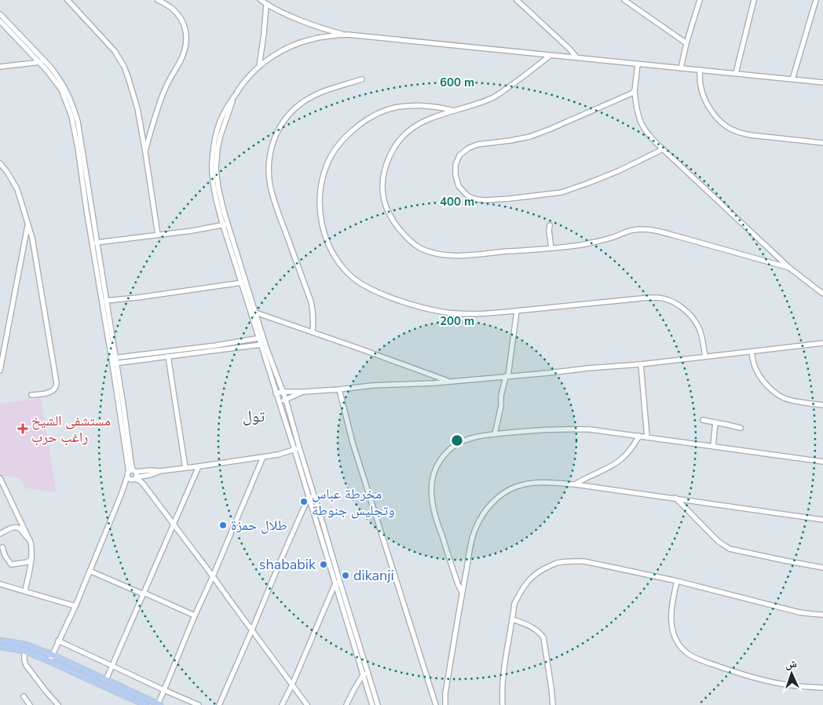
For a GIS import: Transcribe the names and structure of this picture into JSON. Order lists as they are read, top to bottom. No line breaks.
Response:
{"districts":["تول"],"places":{"health":["مستشفى الشيخ راغب حرب"],"other":["مخرطة عباس وتجليس جنوطة","طلال حمزة","shababik","dikanji"]},"north":"top","rings":["600 m","400 m","200 m"]}
